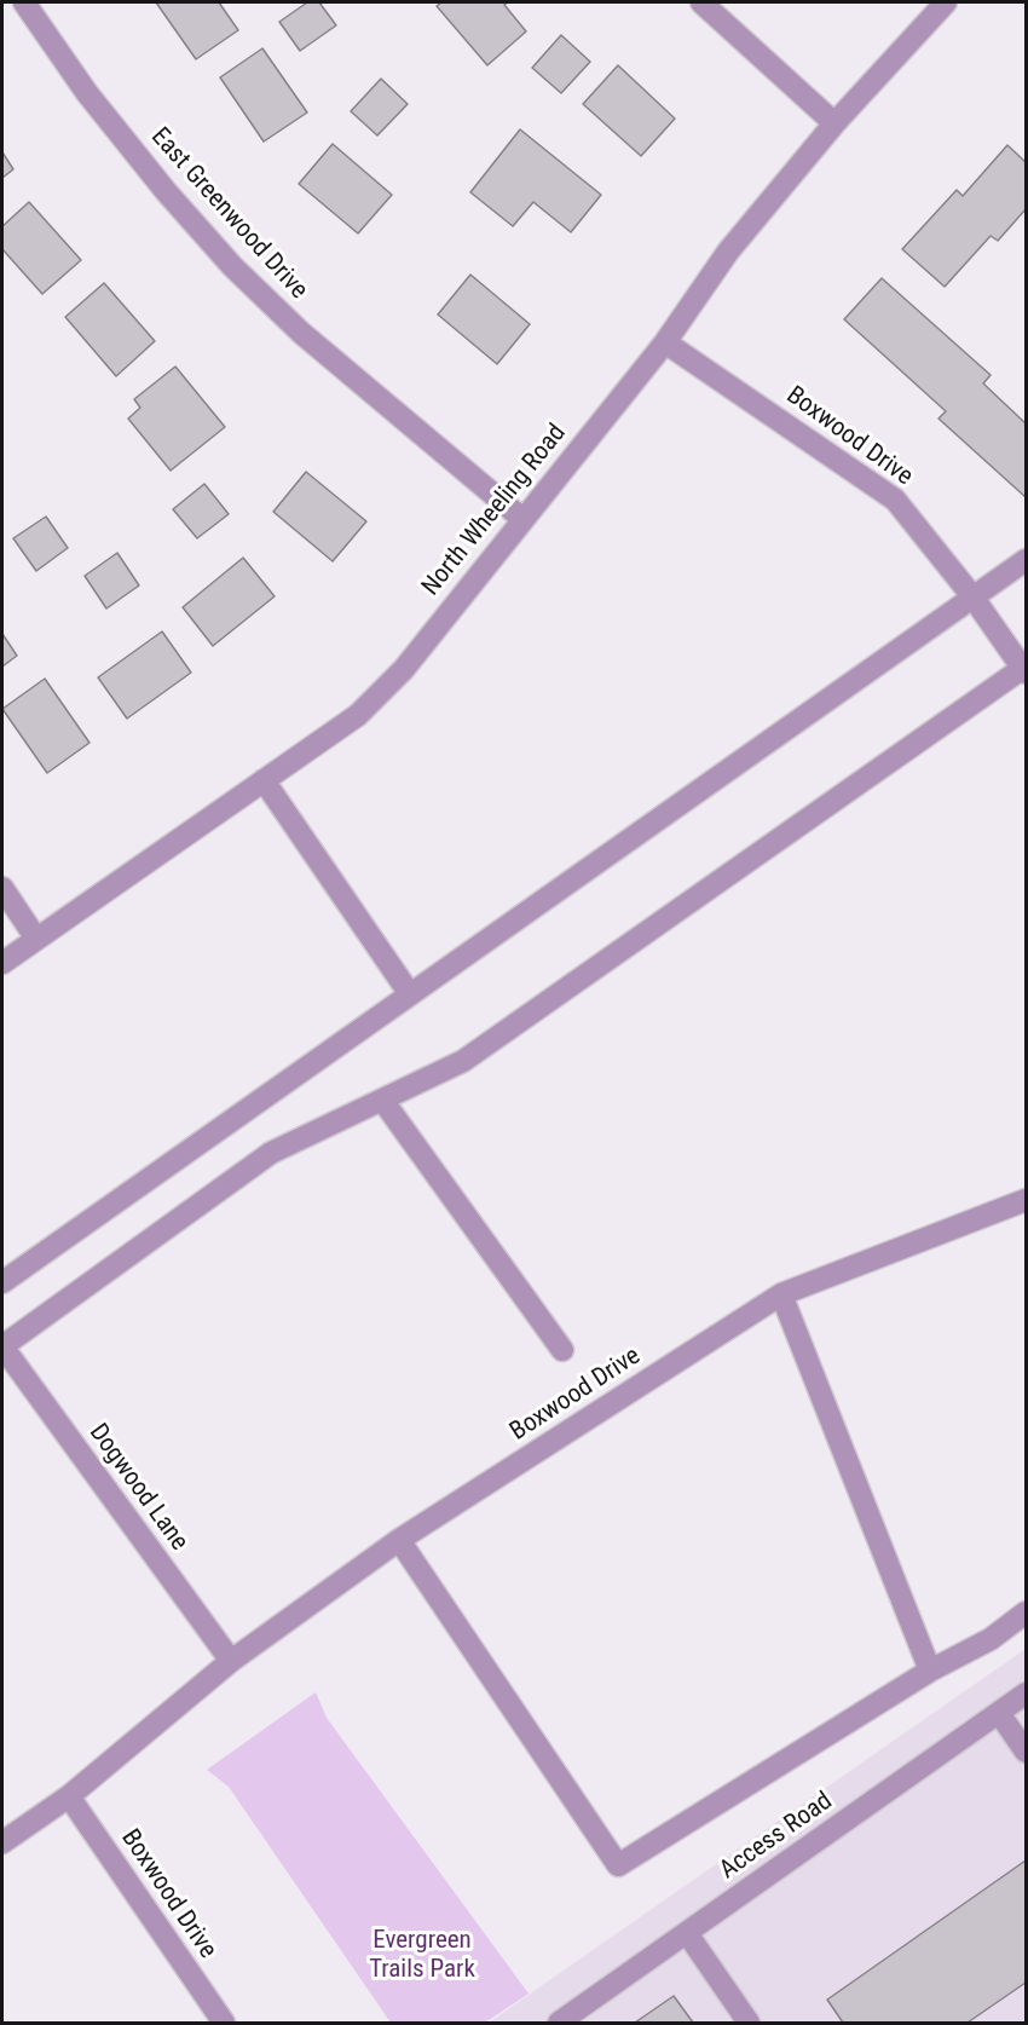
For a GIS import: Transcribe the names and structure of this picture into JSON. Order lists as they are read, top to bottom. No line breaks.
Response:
{"streets":{"street":["East Greenwood Drive","Boxwood Drive","North Wheeling Road","Dogwood Lane","Access Road"]},"crossings":[["East Greenwood Drive","North Wheeling Road"],["Boxwood Drive","North Wheeling Road"],["Boxwood Drive","Dogwood Lane"]],"parks":["Evergreen Trails Park"]}
